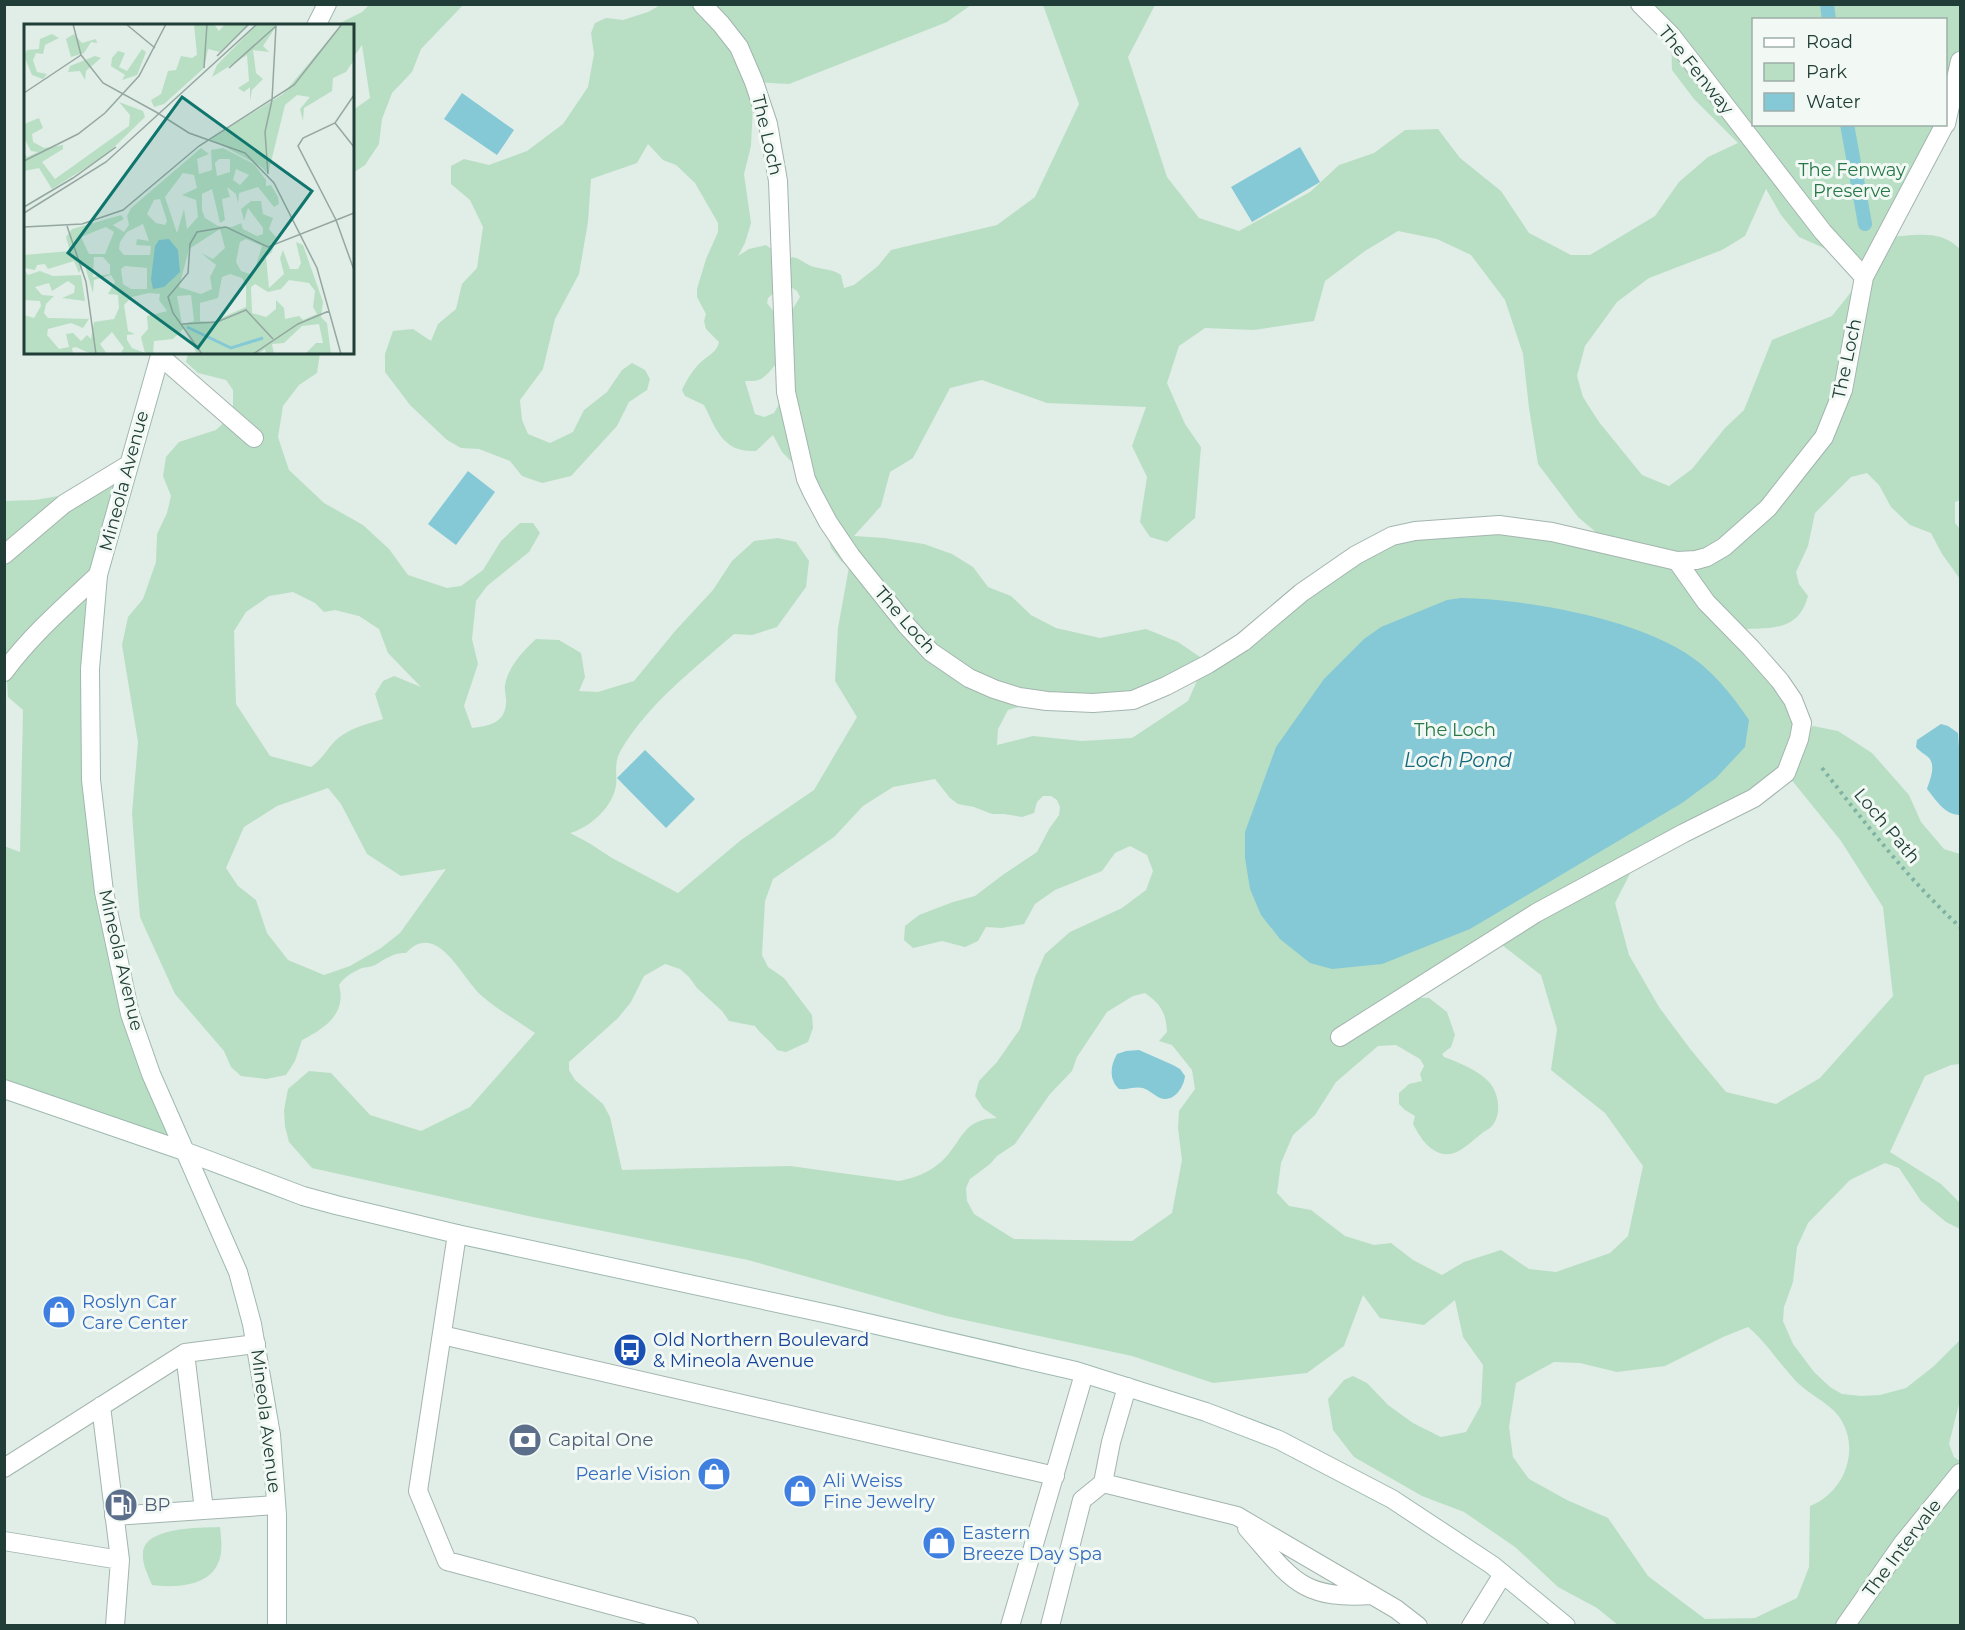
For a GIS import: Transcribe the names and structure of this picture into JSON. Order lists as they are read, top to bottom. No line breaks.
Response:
{"streets":{"main road":["The Fenway","The Loch","Mineola Avenue","The Intervale"],"path":["Loch Path"]},"crossings":[["The Fenway","The Loch"]],"water":["Loch Pond"],"parks":["The Fenway Preserve","The Loch"],"places":{"shop":["Roslyn Car Care Center","Pearle Vision","Ali Weiss Fine Jewelry","Eastern Breeze Day Spa"],"bus stop":["Old Northern Boulevard & Mineola Avenue"],"bank":["Capital One"],"fuel station":["BP"]},"legend":["Road","Park","Water"]}
